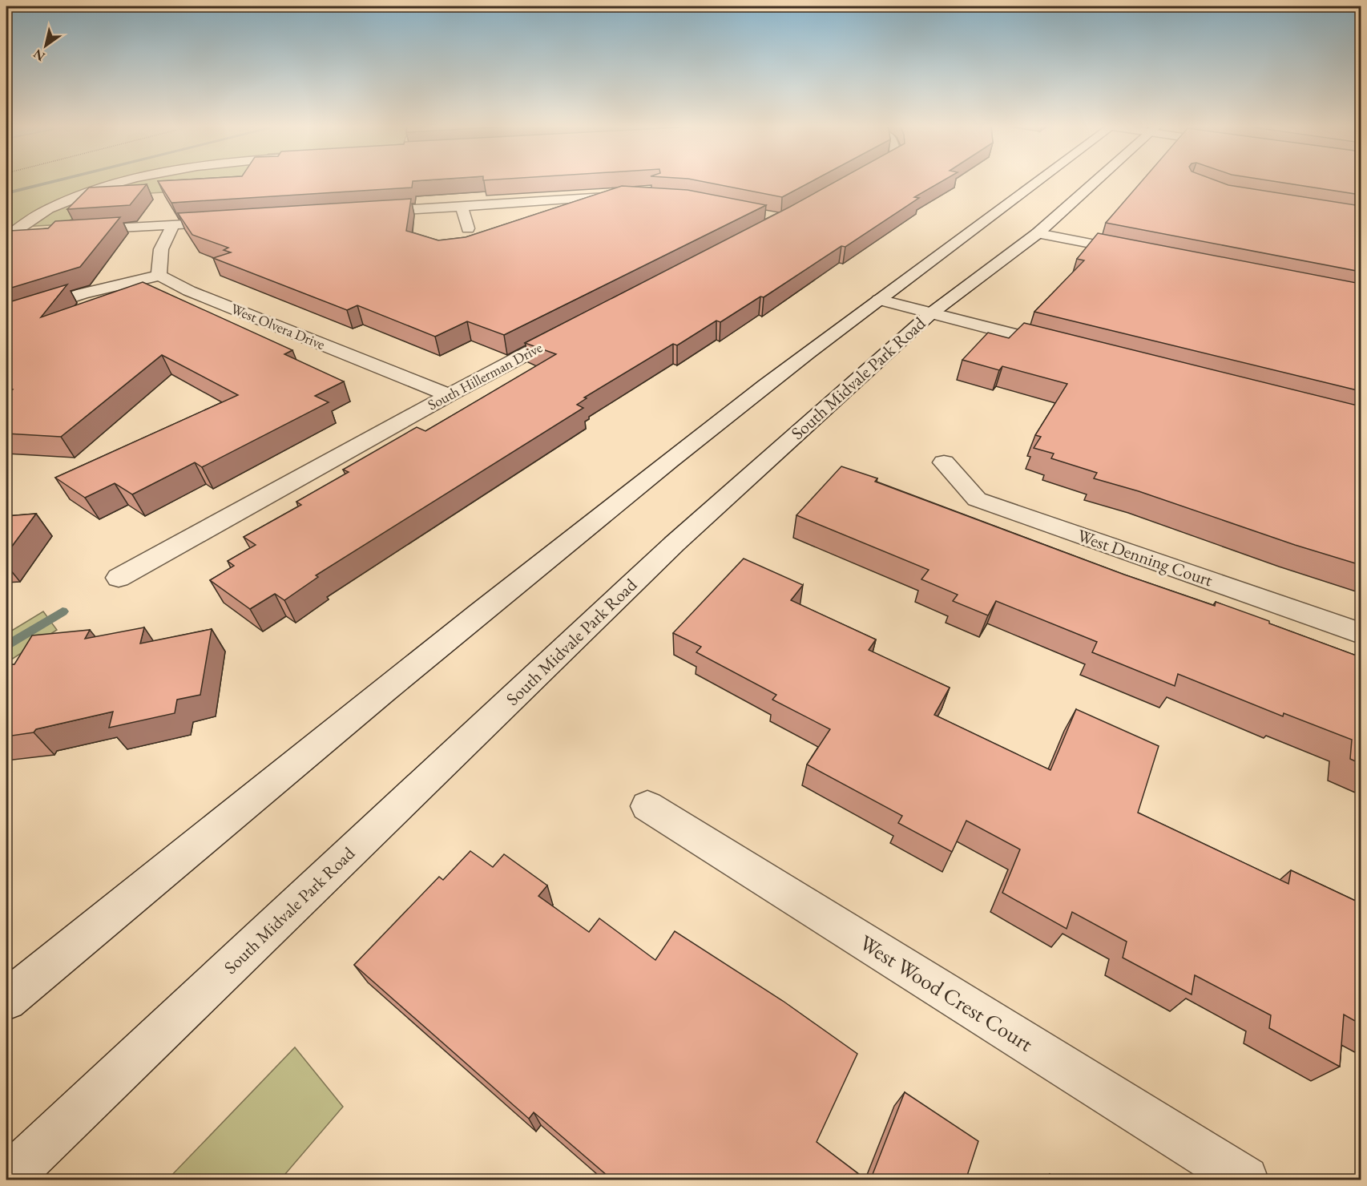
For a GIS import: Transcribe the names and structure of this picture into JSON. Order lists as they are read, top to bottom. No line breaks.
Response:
{"streets":{"street":["West Olvera Drive","South Hillerman Drive","South Midvale Park Road","West Denning Court","West Wood Crest Court"]},"crossings":[["West Olvera Drive","South Hillerman Drive"]],"north":"bottom left"}
